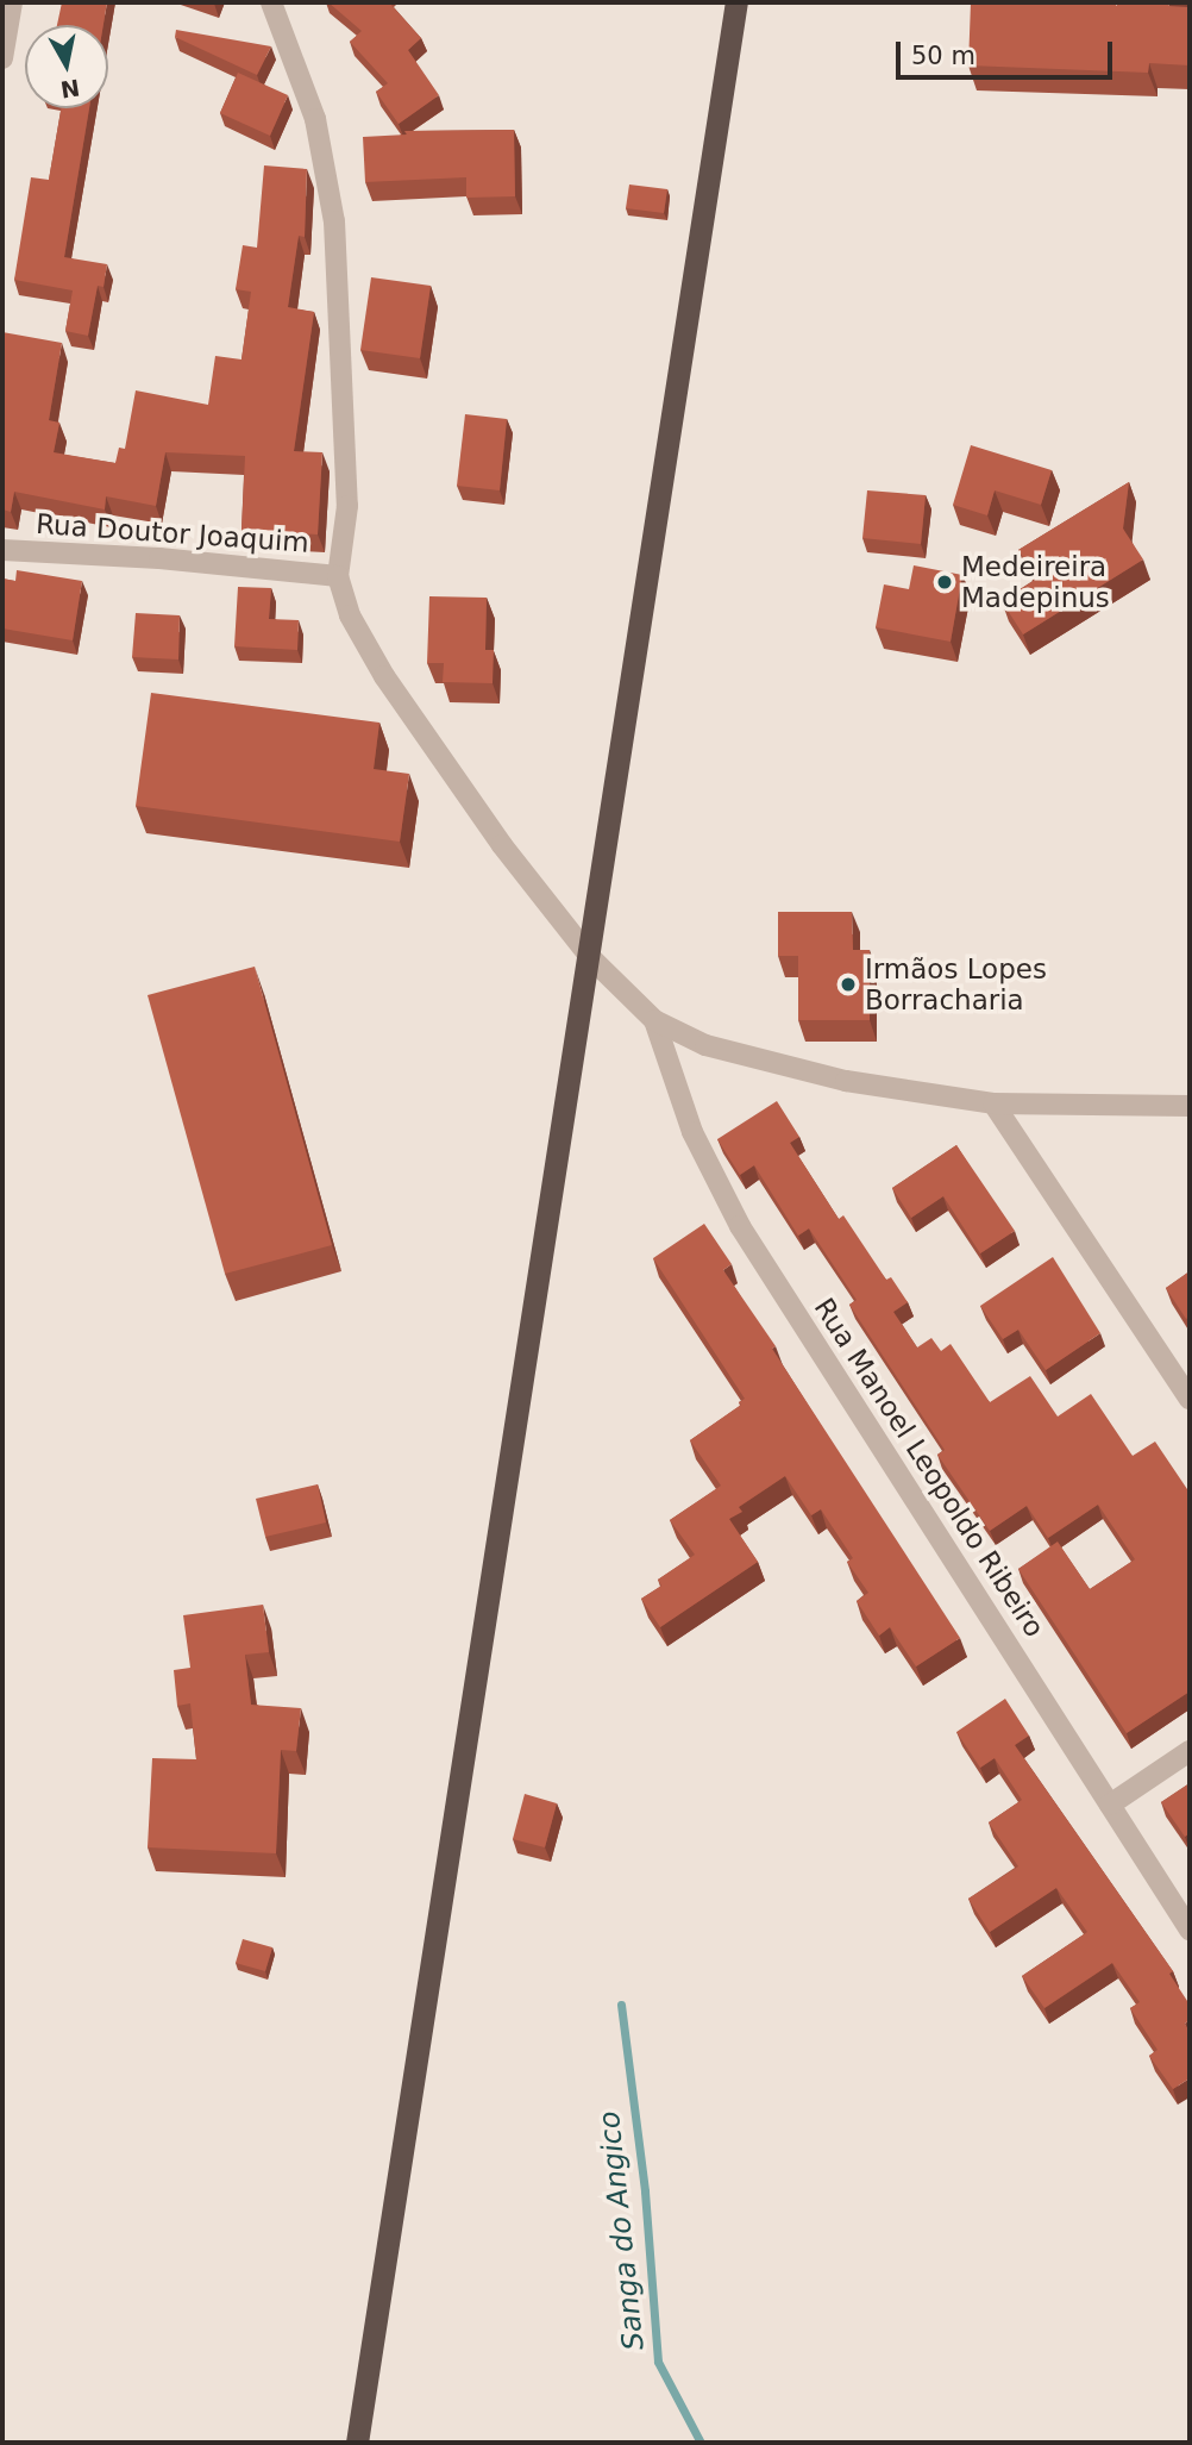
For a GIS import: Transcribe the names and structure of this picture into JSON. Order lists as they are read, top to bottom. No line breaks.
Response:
{"streets":{"street":["Rua Doutor Joaquim","Rua Manoel Leopoldo Ribeiro"]},"water":["Sanga do Angico"],"places":["Medeireira Madepinus","Irmãos Lopes Borracharia"],"scale_bar":"50 m","north":"bottom"}
